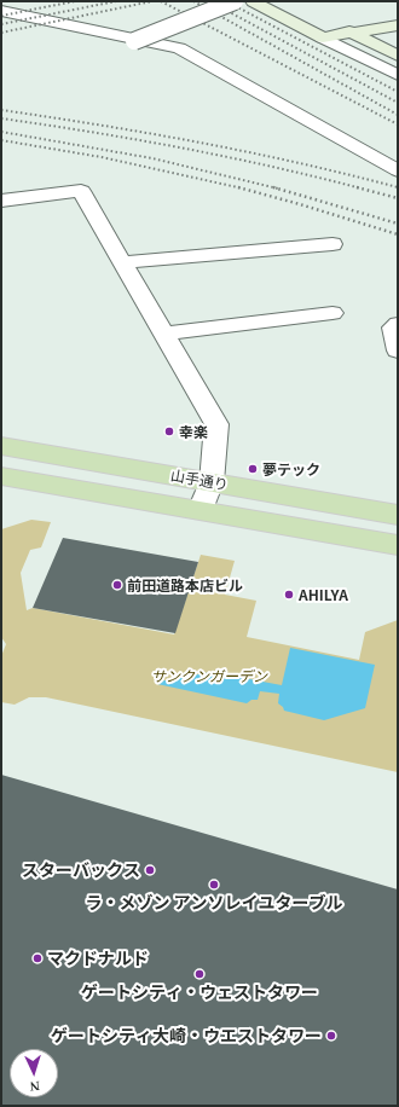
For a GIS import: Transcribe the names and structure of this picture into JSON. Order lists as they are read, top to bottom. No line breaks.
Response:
{"streets":{"main road":["山手通り"]},"parks":["サンクンガーデン"],"places":["幸楽","夢テック","前田道路本店ビル","AHILYA","スターバックス","ラ・メゾン アンソレイユターブル","マクドナルド","ゲートシティ・ウェストタワー","ゲートシティ大崎・ウエストタワー"],"north":"bottom"}
